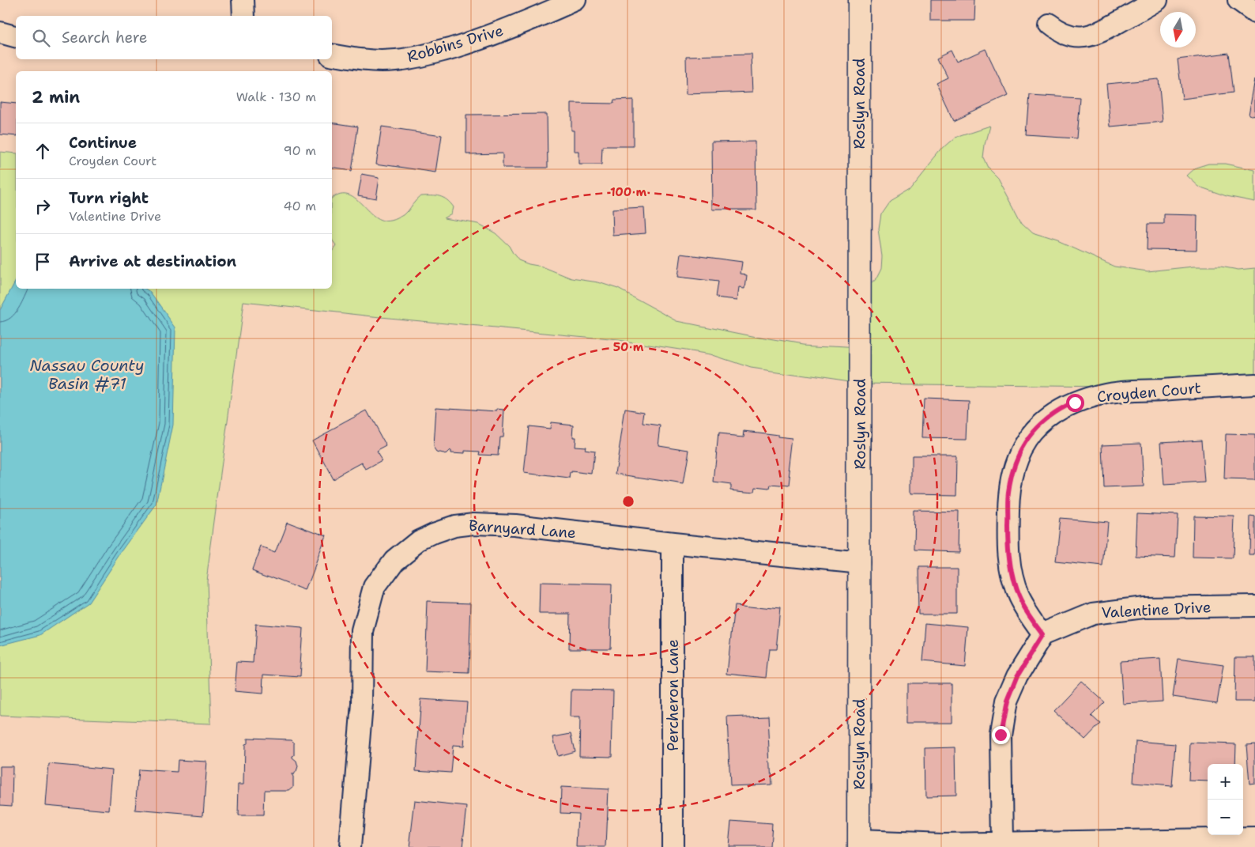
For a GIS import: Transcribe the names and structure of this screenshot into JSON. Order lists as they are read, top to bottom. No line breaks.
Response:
{"streets":{"main road":["Roslyn Road"],"street":["Robbins Drive","Croyden Court","Barnyard Lane","Valentine Drive","Percheron Lane"]},"crossings":[["Roslyn Road","Barnyard Lane"],["Croyden Court","Valentine Drive"],["Barnyard Lane","Percheron Lane"]],"water":["Nassau County Basin #71"],"north":"bottom","page":{"search":"Search here","heading":["2 min","Walk · 130 m"],"list":[["Continue","Croyden Court","90 m"],["Turn right","Valentine Drive","40 m"],"Arrive at destination"],"map_buttons":["+","−"]},"rings":["100 m","50 m"]}
